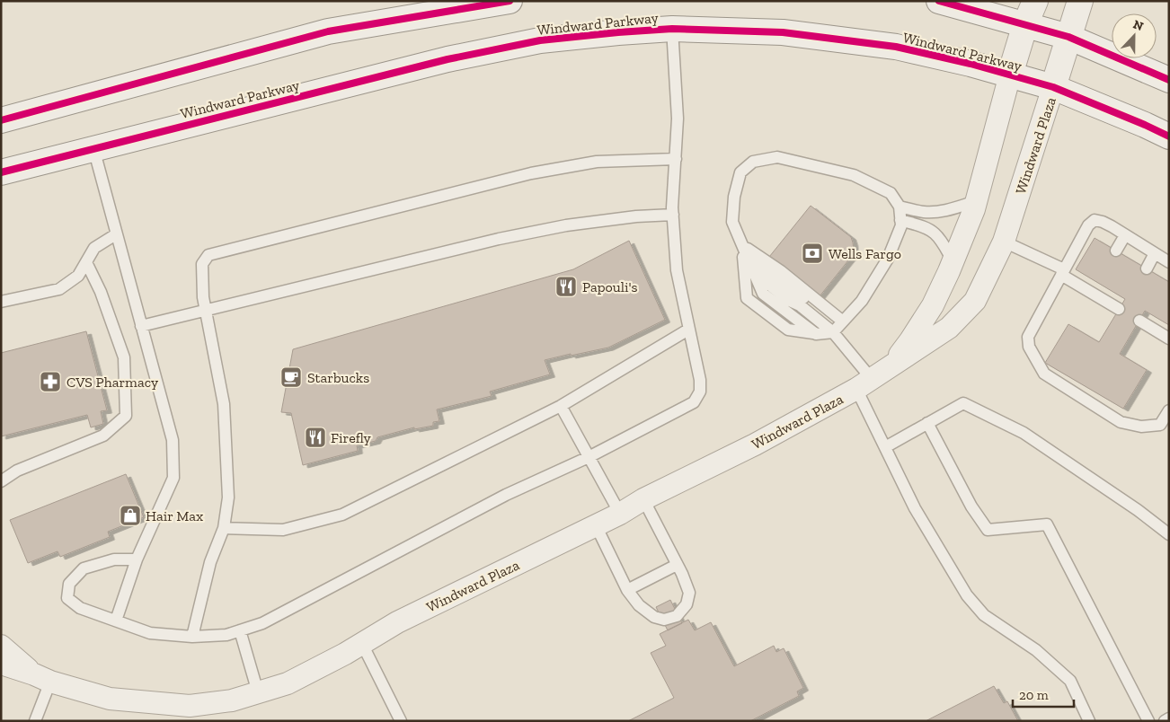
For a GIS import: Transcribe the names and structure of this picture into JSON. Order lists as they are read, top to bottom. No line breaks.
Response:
{"streets":{"main road":["Windward Parkway","Windward Plaza"]},"crossings":[["Windward Parkway","Windward Plaza"]],"places":{"bank":["Wells Fargo"],"restaurant":["Papouli's","Firefly"],"cafe":["Starbucks"],"pharmacy":["CVS Pharmacy"],"shop":["Hair Max"]},"scale_bar":"20 m","north":"top"}
